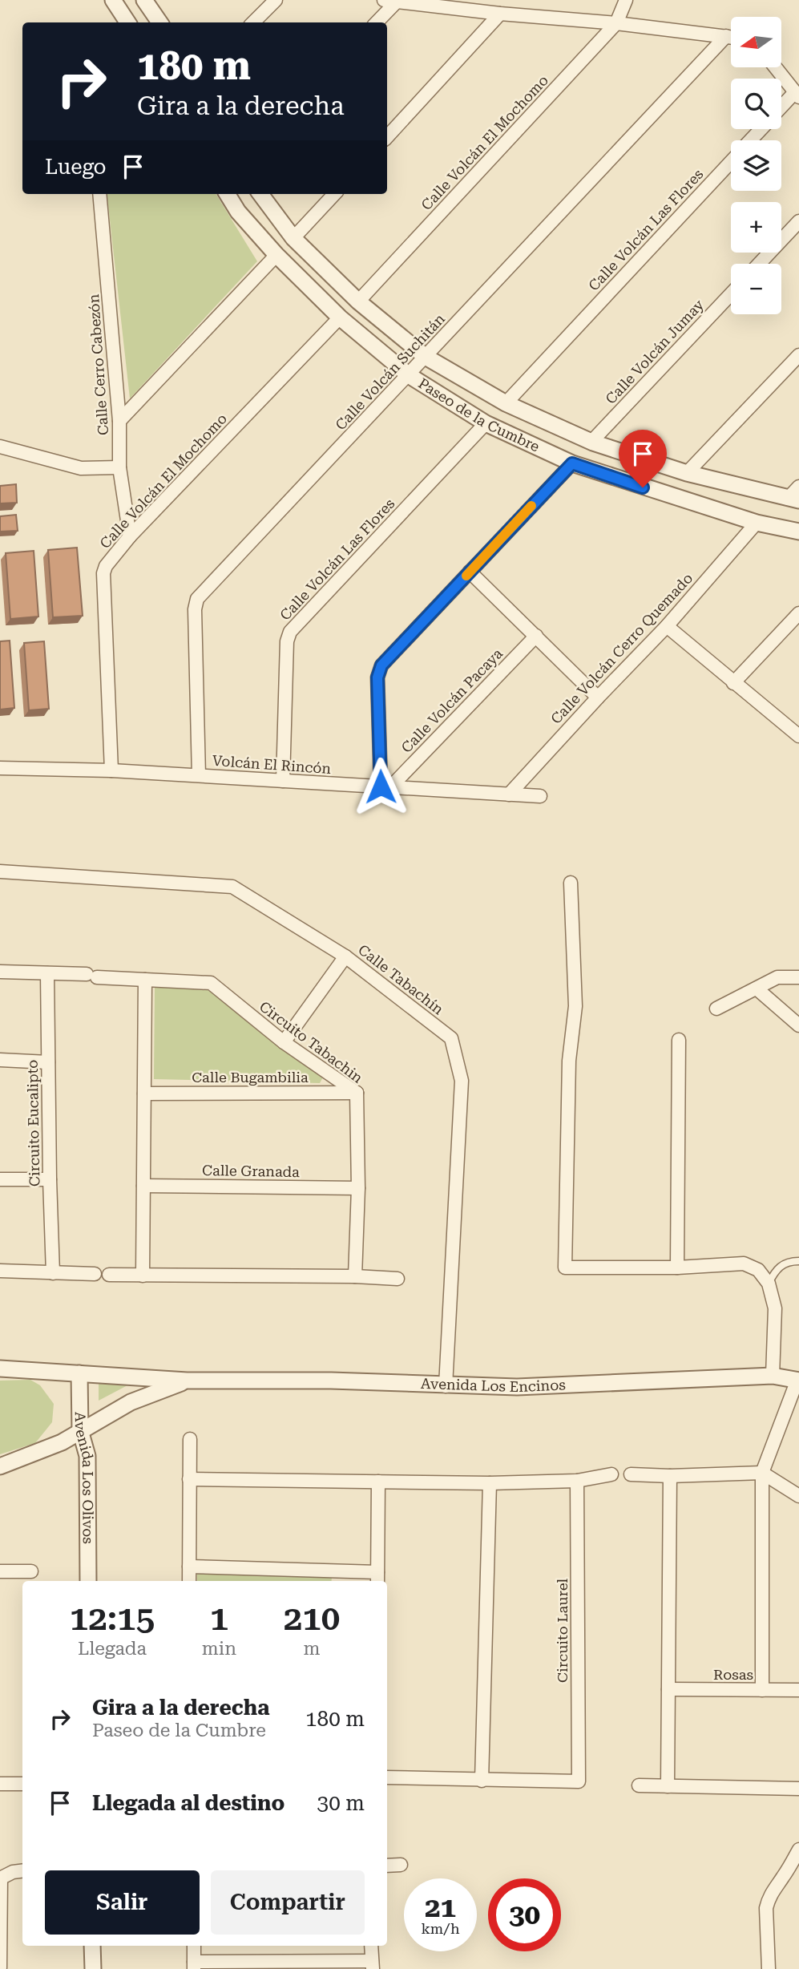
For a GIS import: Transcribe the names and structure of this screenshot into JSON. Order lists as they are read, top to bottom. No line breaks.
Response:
{"streets":{"street":["Calle Volcán El Mochomo","Calle Volcán Las Flores","Calle Volcán Jumay","Calle Cerro Cabezón","Calle Volcán Suchitán","Paseo de la Cumbre","Calle Volcán Cerro Quemado","Calle Volcán Pacaya","Volcán El Rincón","Calle Tabachín","Circuito Tabachin","Calle Bugambilia","Circuito Eucalipto","Calle Granada","Avenida Los Encinos","Avenida Los Olivos","Circuito Laurel","Rosas"]},"crossings":[["Calle Volcán El Mochomo","Calle Cerro Cabezón"],["Calle Volcán El Mochomo","Paseo de la Cumbre"],["Calle Volcán El Mochomo","Volcán El Rincón"],["Calle Volcán Las Flores","Paseo de la Cumbre"],["Calle Volcán Las Flores","Volcán El Rincón"],["Calle Volcán Jumay","Paseo de la Cumbre"],["Calle Volcán Suchitán","Paseo de la Cumbre"],["Calle Volcán Suchitán","Volcán El Rincón"],["Paseo de la Cumbre","Calle Volcán Cerro Quemado"],["Calle Volcán Cerro Quemado","Volcán El Rincón"],["Calle Volcán Pacaya","Volcán El Rincón"],["Calle Tabachín","Avenida Los Encinos"],["Circuito Tabachin","Calle Bugambilia"],["Circuito Tabachin","Circuito Eucalipto"],["Circuito Tabachin","Calle Granada"],["Avenida Los Encinos","Avenida Los Olivos"]],"north":"left","page":{"map_buttons":["+","−"],"turn":["180 m","Gira a la derecha"],"then":"Luego","eta":["12:15","Llegada","1","min","210","m"],"list":[{"name":"Gira a la derecha","note":"Paseo de la Cumbre","value":"180 m"},{"name":"Llegada al destino","value":"30 m"}],"buttons":["Salir","Compartir"],"speed":"21 km/h","limit":"30"}}
